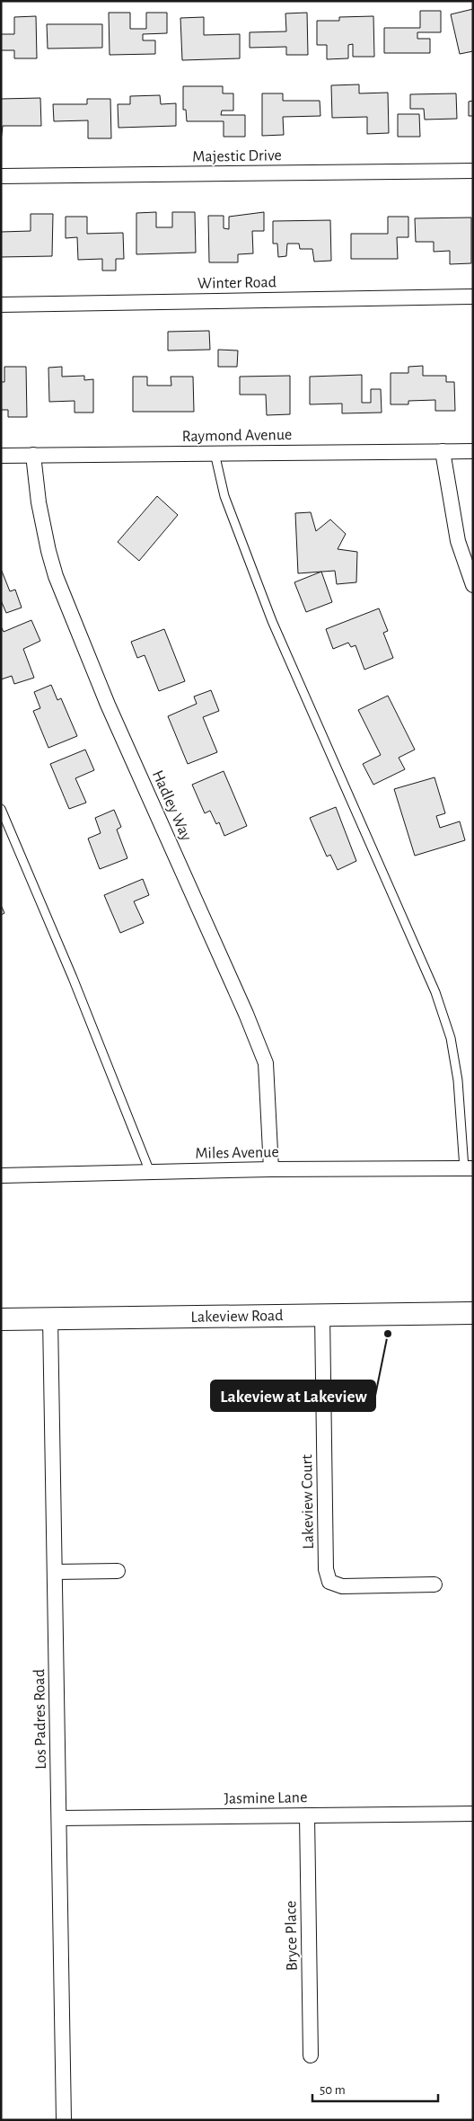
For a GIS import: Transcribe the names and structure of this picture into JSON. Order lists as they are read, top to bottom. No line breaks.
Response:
{"streets":{"main road":["Lakeview Road"],"street":["Majestic Drive","Winter Road","Raymond Avenue","Hadley Way","Miles Avenue","Lakeview Court","Los Padres Road","Jasmine Lane","Bryce Place"]},"crossings":[["Raymond Avenue","Hadley Way"],["Hadley Way","Miles Avenue"],["Lakeview Road","Lakeview Court"],["Lakeview Road","Los Padres Road"],["Los Padres Road","Jasmine Lane"],["Jasmine Lane","Bryce Place"]],"places":["Lakeview at Lakeview"],"scale_bar":"50 m"}
